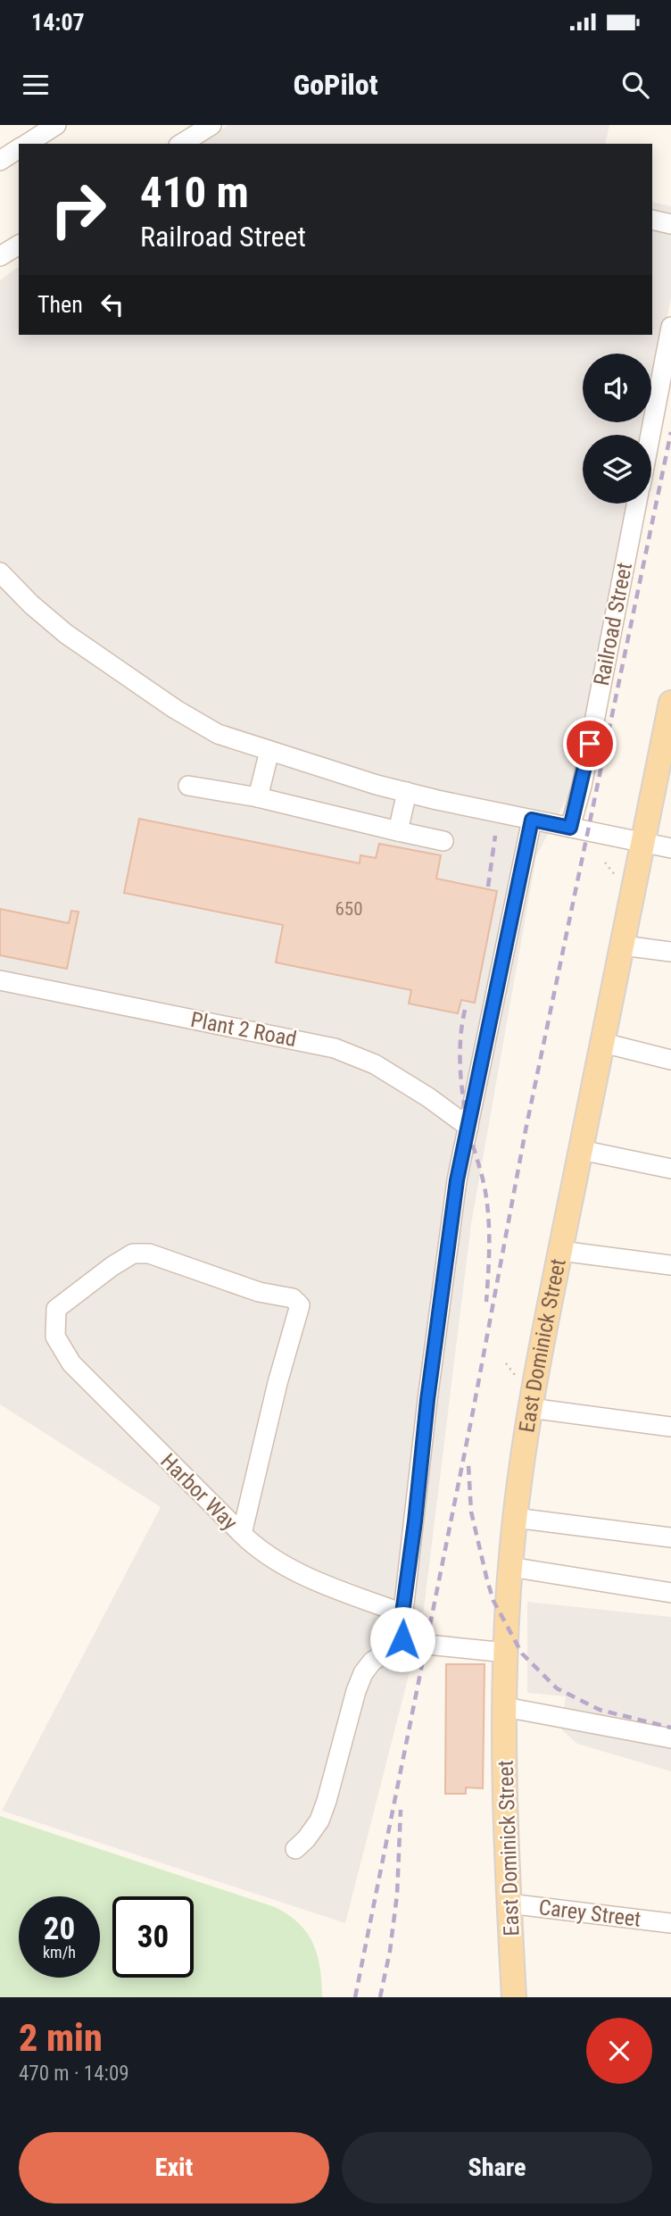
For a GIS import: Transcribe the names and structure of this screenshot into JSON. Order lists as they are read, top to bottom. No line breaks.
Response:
{"streets":{"main road":["East Dominick Street"],"street":["Railroad Street","Plant 2 Road","Harbor Way","Carey Street"]},"crossings":[["East Dominick Street","Carey Street"]],"house_numbers":["650"],"page":{"status":"14:07","header":"GoPilot","turn":["410 m","Railroad Street"],"then":"Then","speed":"20 km/h","limit":"30","heading":["2 min","470 m · 14:09"],"buttons":["Exit","Share"]}}
